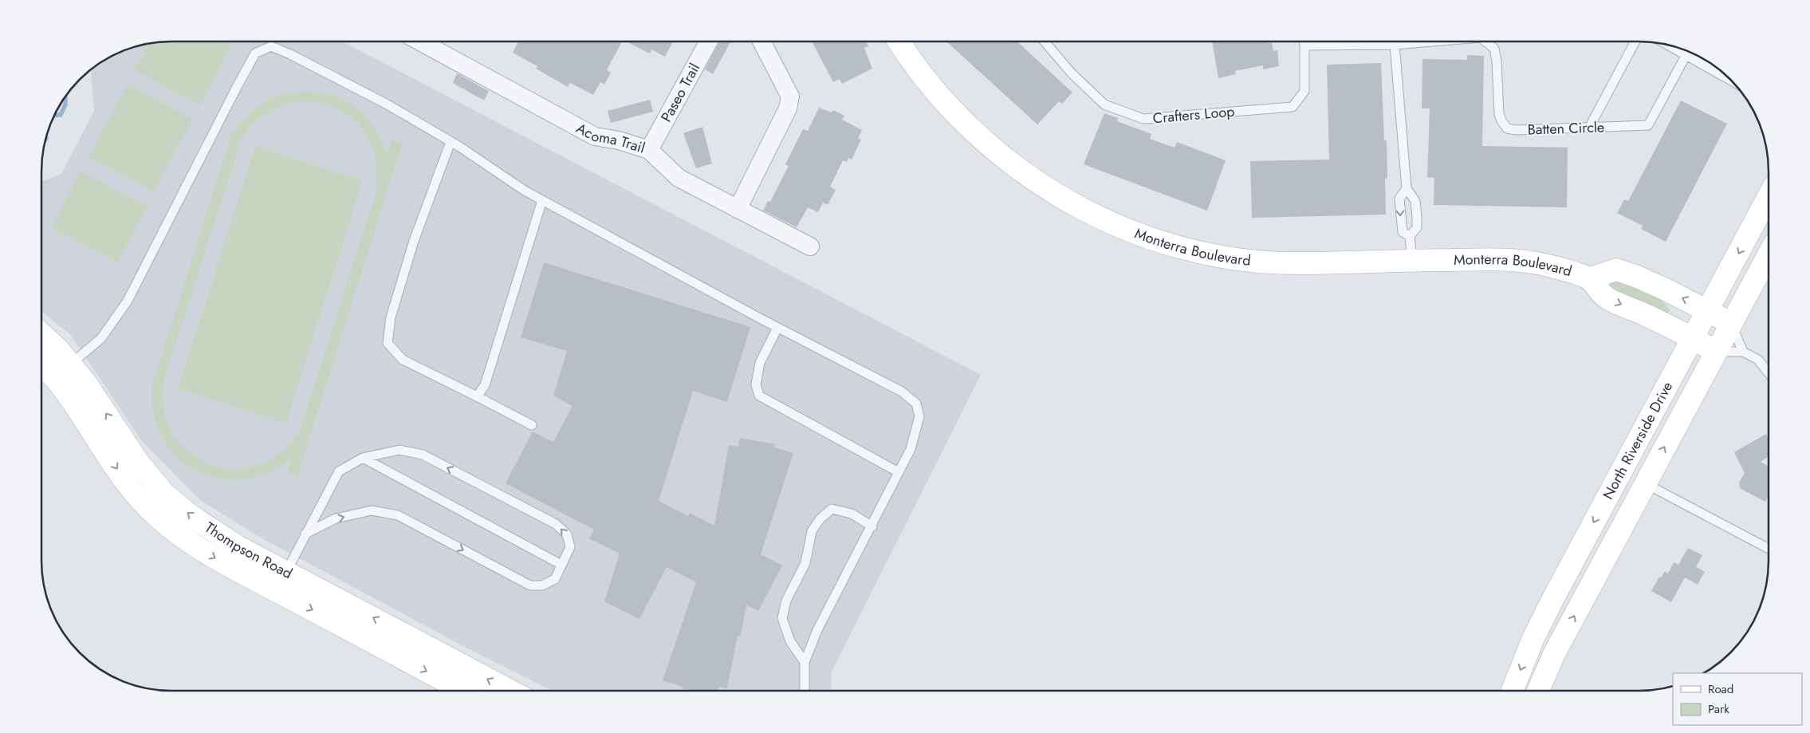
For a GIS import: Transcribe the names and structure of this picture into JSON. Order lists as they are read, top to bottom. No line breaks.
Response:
{"streets":{"street":["Paseo Trail","Acoma Trail","Monterra Boulevard","North Riverside Drive","Thompson Road"],"lane":["Crafters Loop","Batten Circle"]},"crossings":[["Paseo Trail","Acoma Trail"],["Monterra Boulevard","North Riverside Drive"]],"legend":["Road","Park"]}
